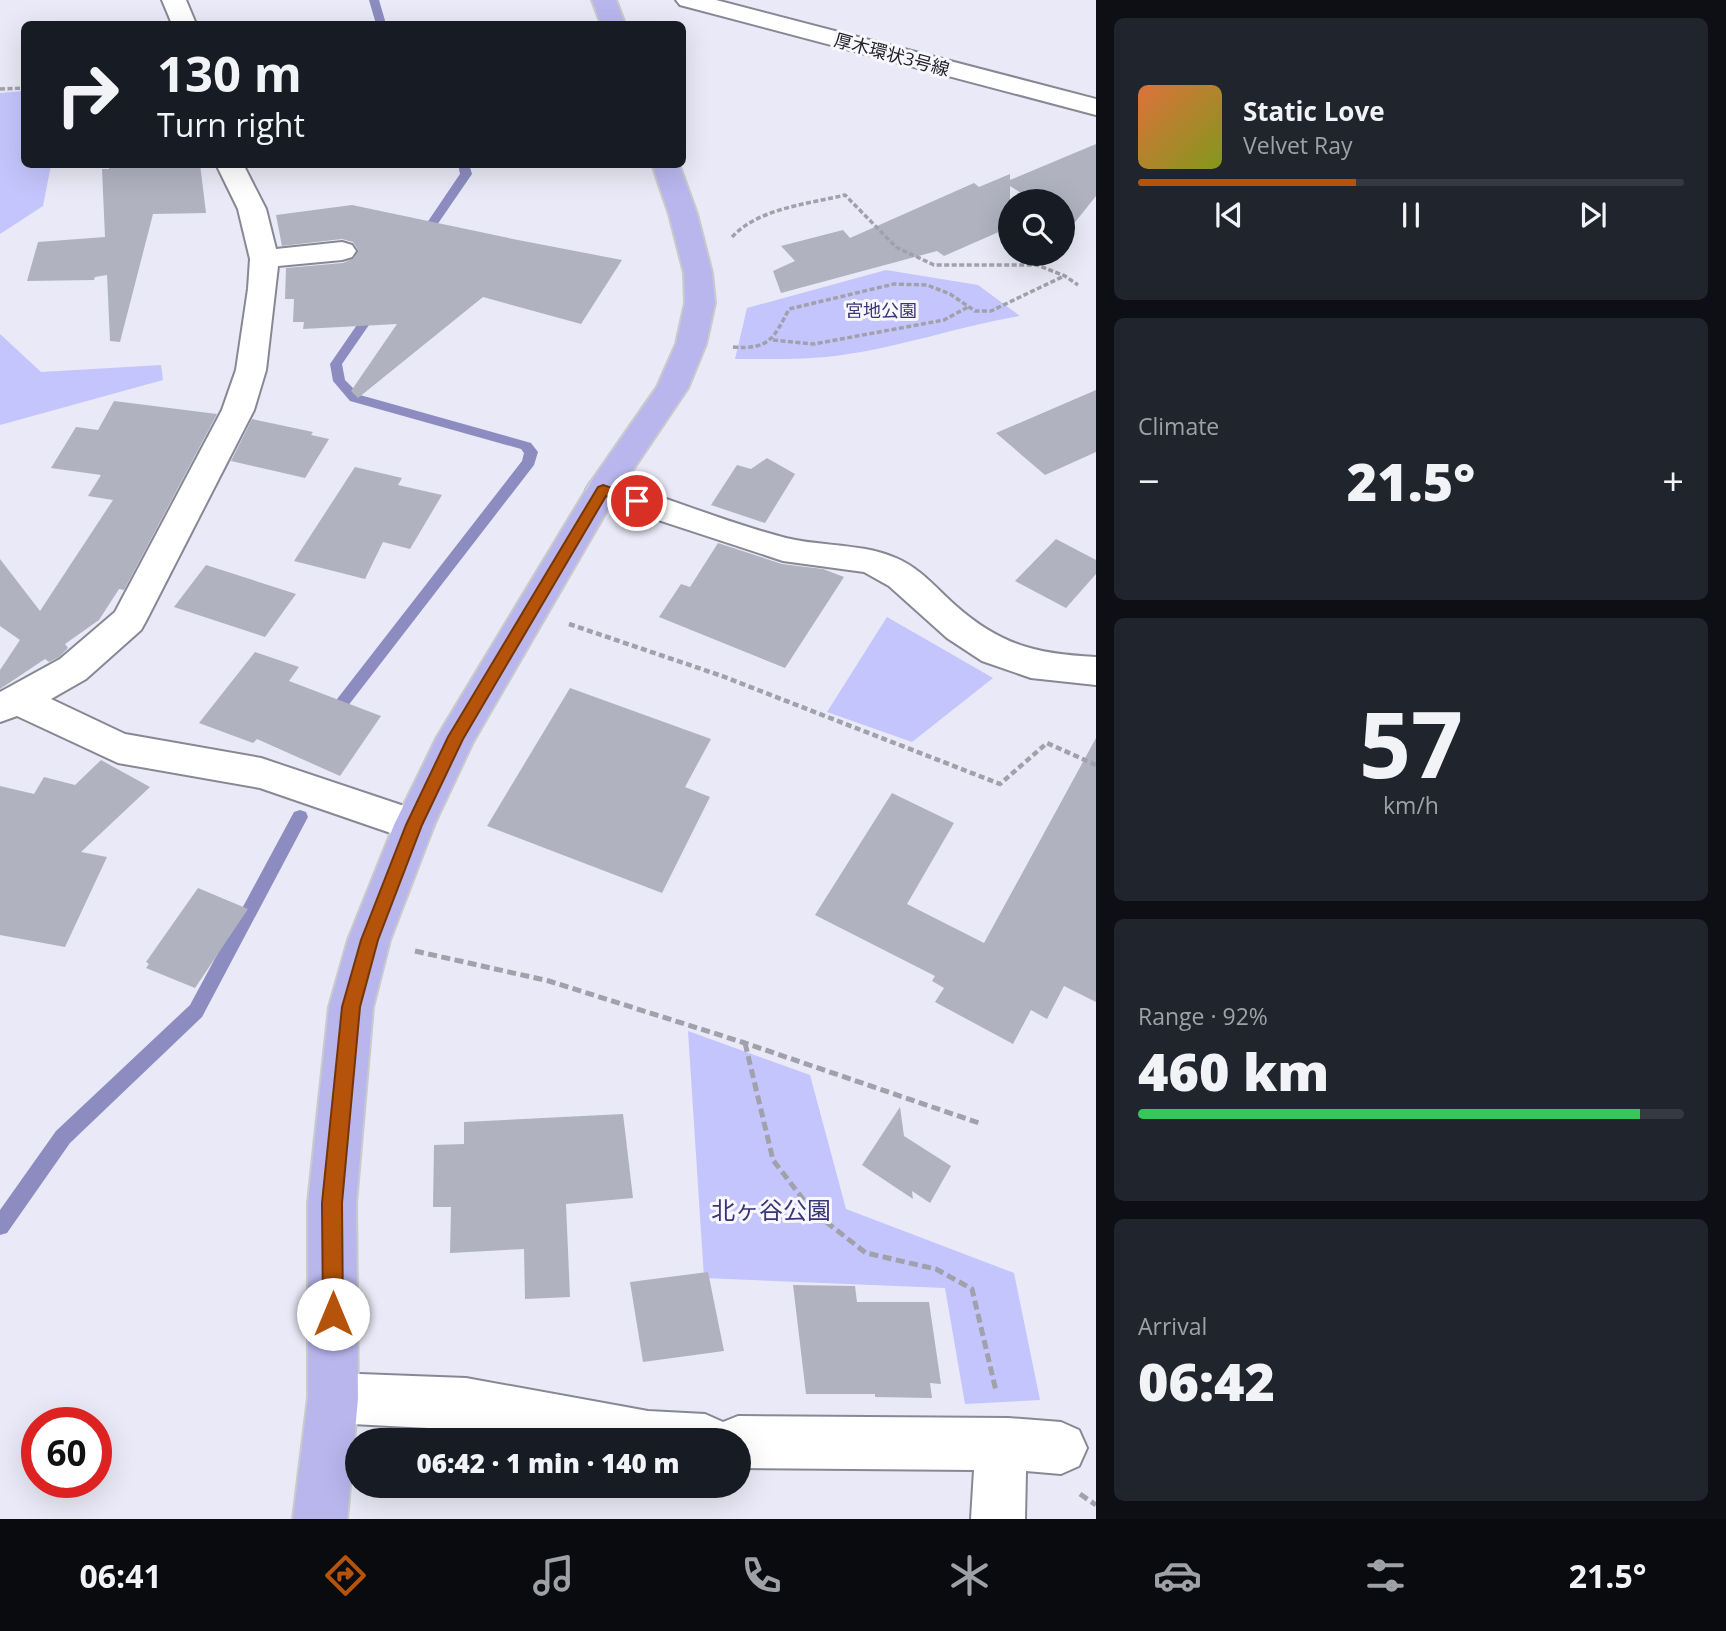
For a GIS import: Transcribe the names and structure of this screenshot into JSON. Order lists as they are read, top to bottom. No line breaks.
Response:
{"streets":{"street":["厚木環状3号線"]},"parks":["宮地公園","北ヶ谷公園"],"page":{"turn":["130 m","Turn right"],"song":["Static Love","Velvet Ray"],"tile":["Climate",["57","km/h"],["Range · 92%","460 km"],["Arrival","06:42"]],"heat":["−","21.5°","+"],"limit":"60","trip":"06:42 · 1 min · 140 m","tabs":["06:41","21.5°"]}}
